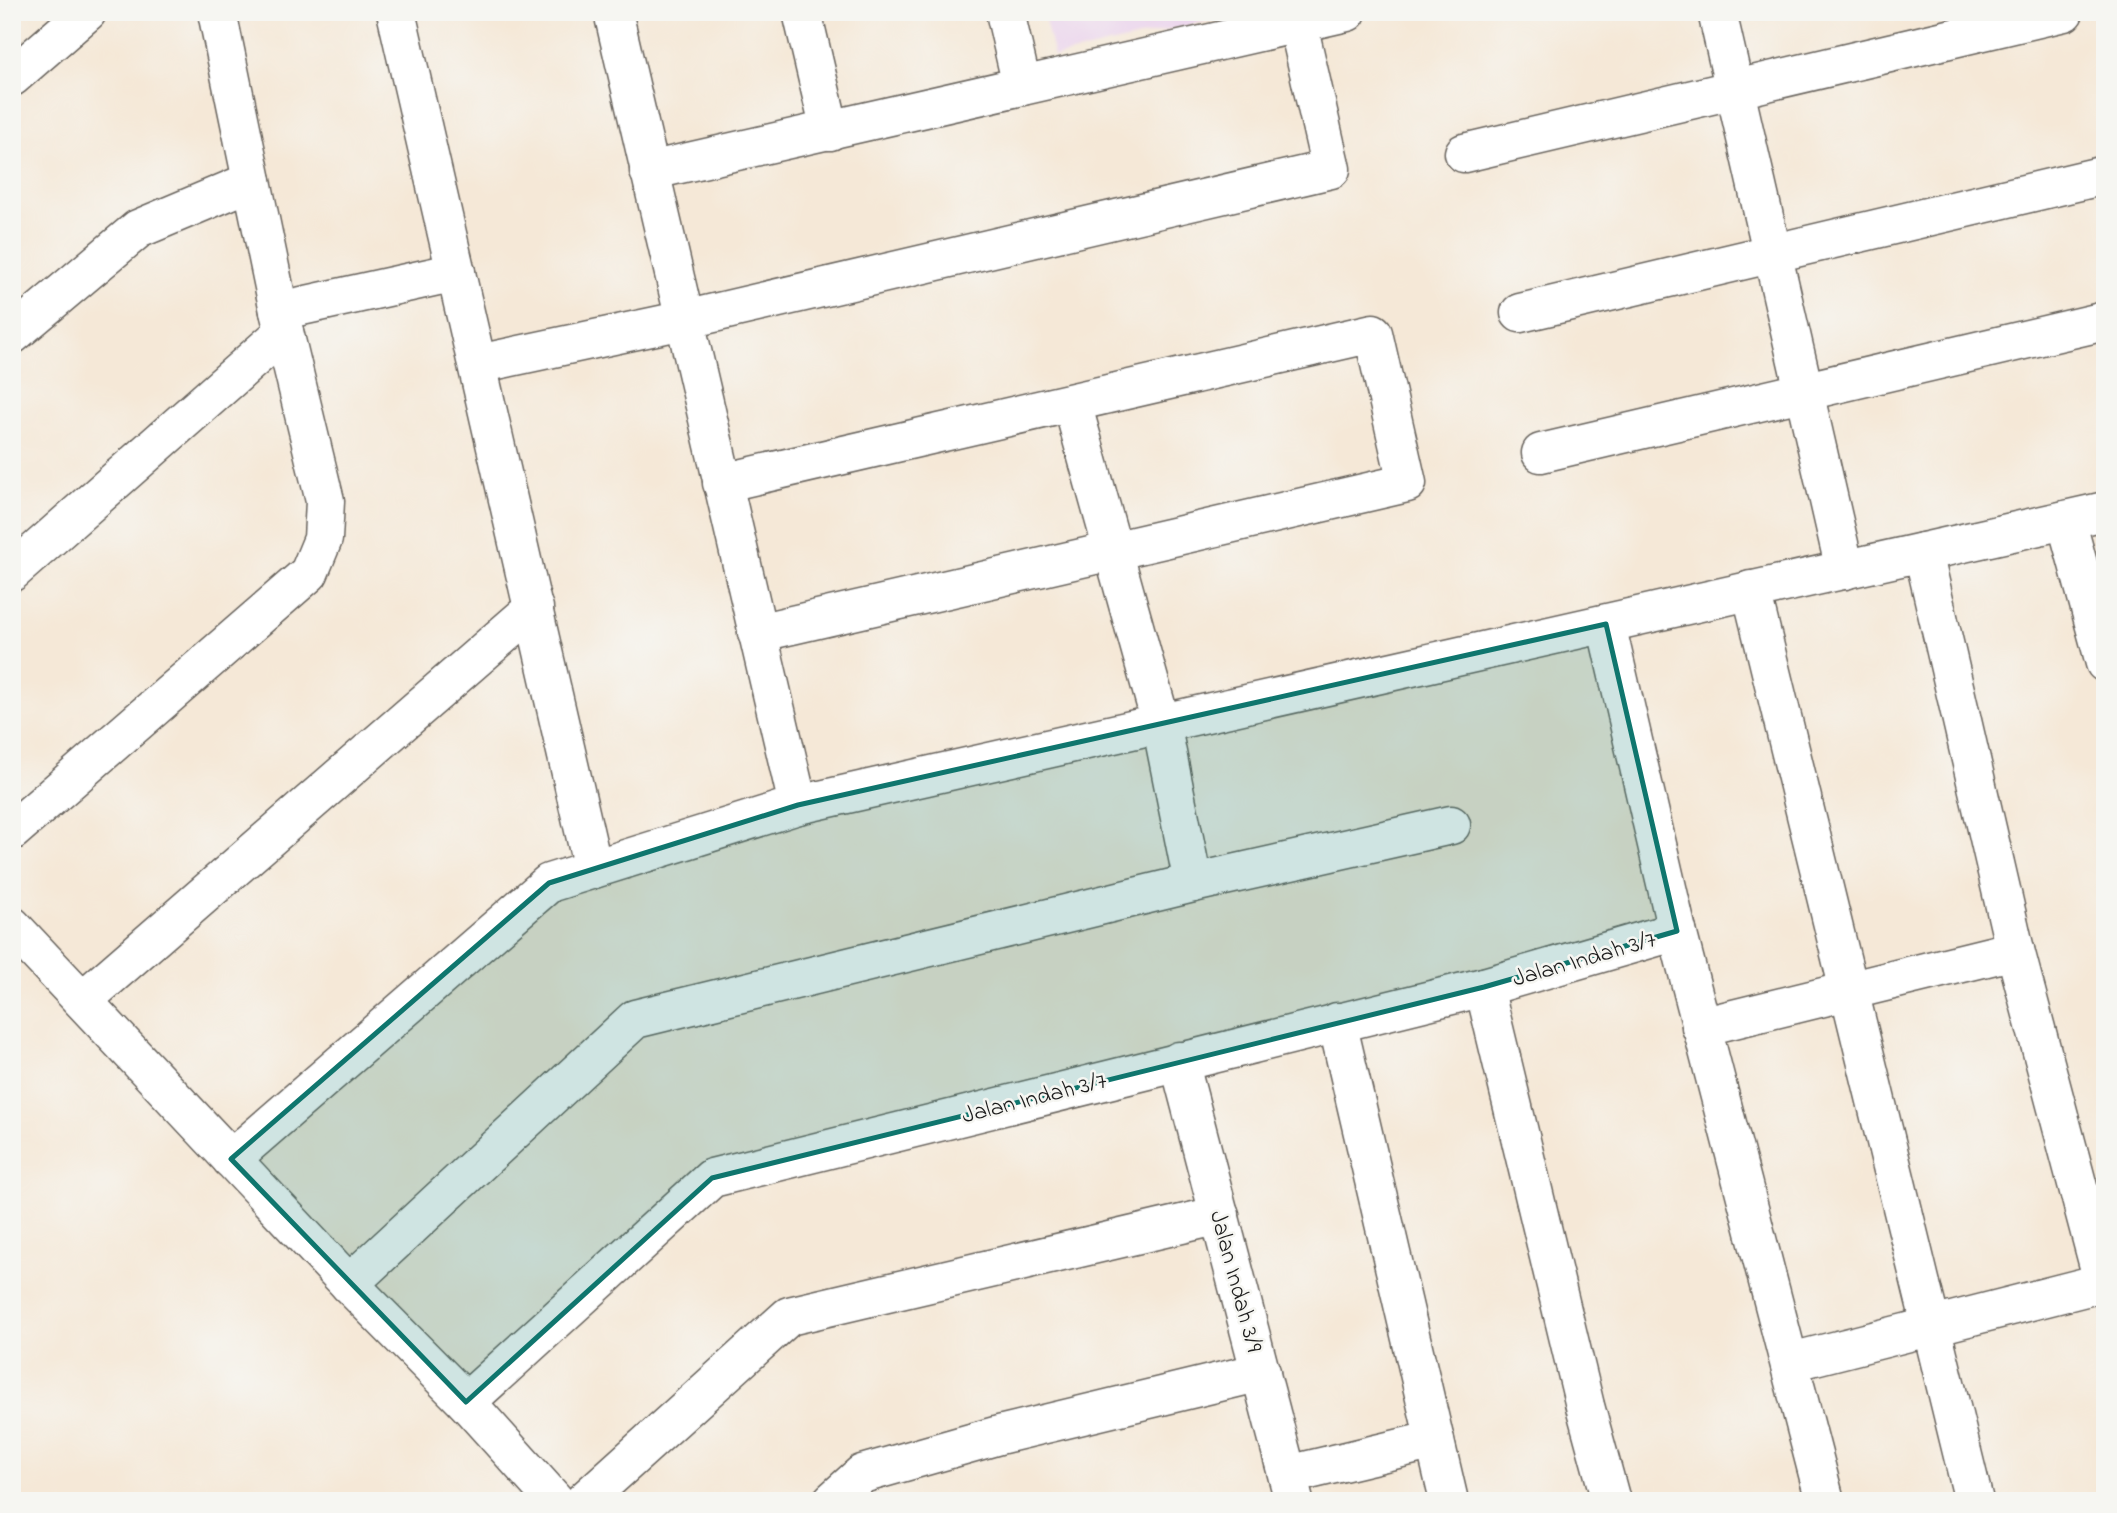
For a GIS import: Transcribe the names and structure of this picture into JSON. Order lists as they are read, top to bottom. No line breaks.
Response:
{"streets":{"street":["Jalan Indah 3/7","Jalan Indah 3/9"]},"crossings":[["Jalan Indah 3/7","Jalan Indah 3/9"]]}
